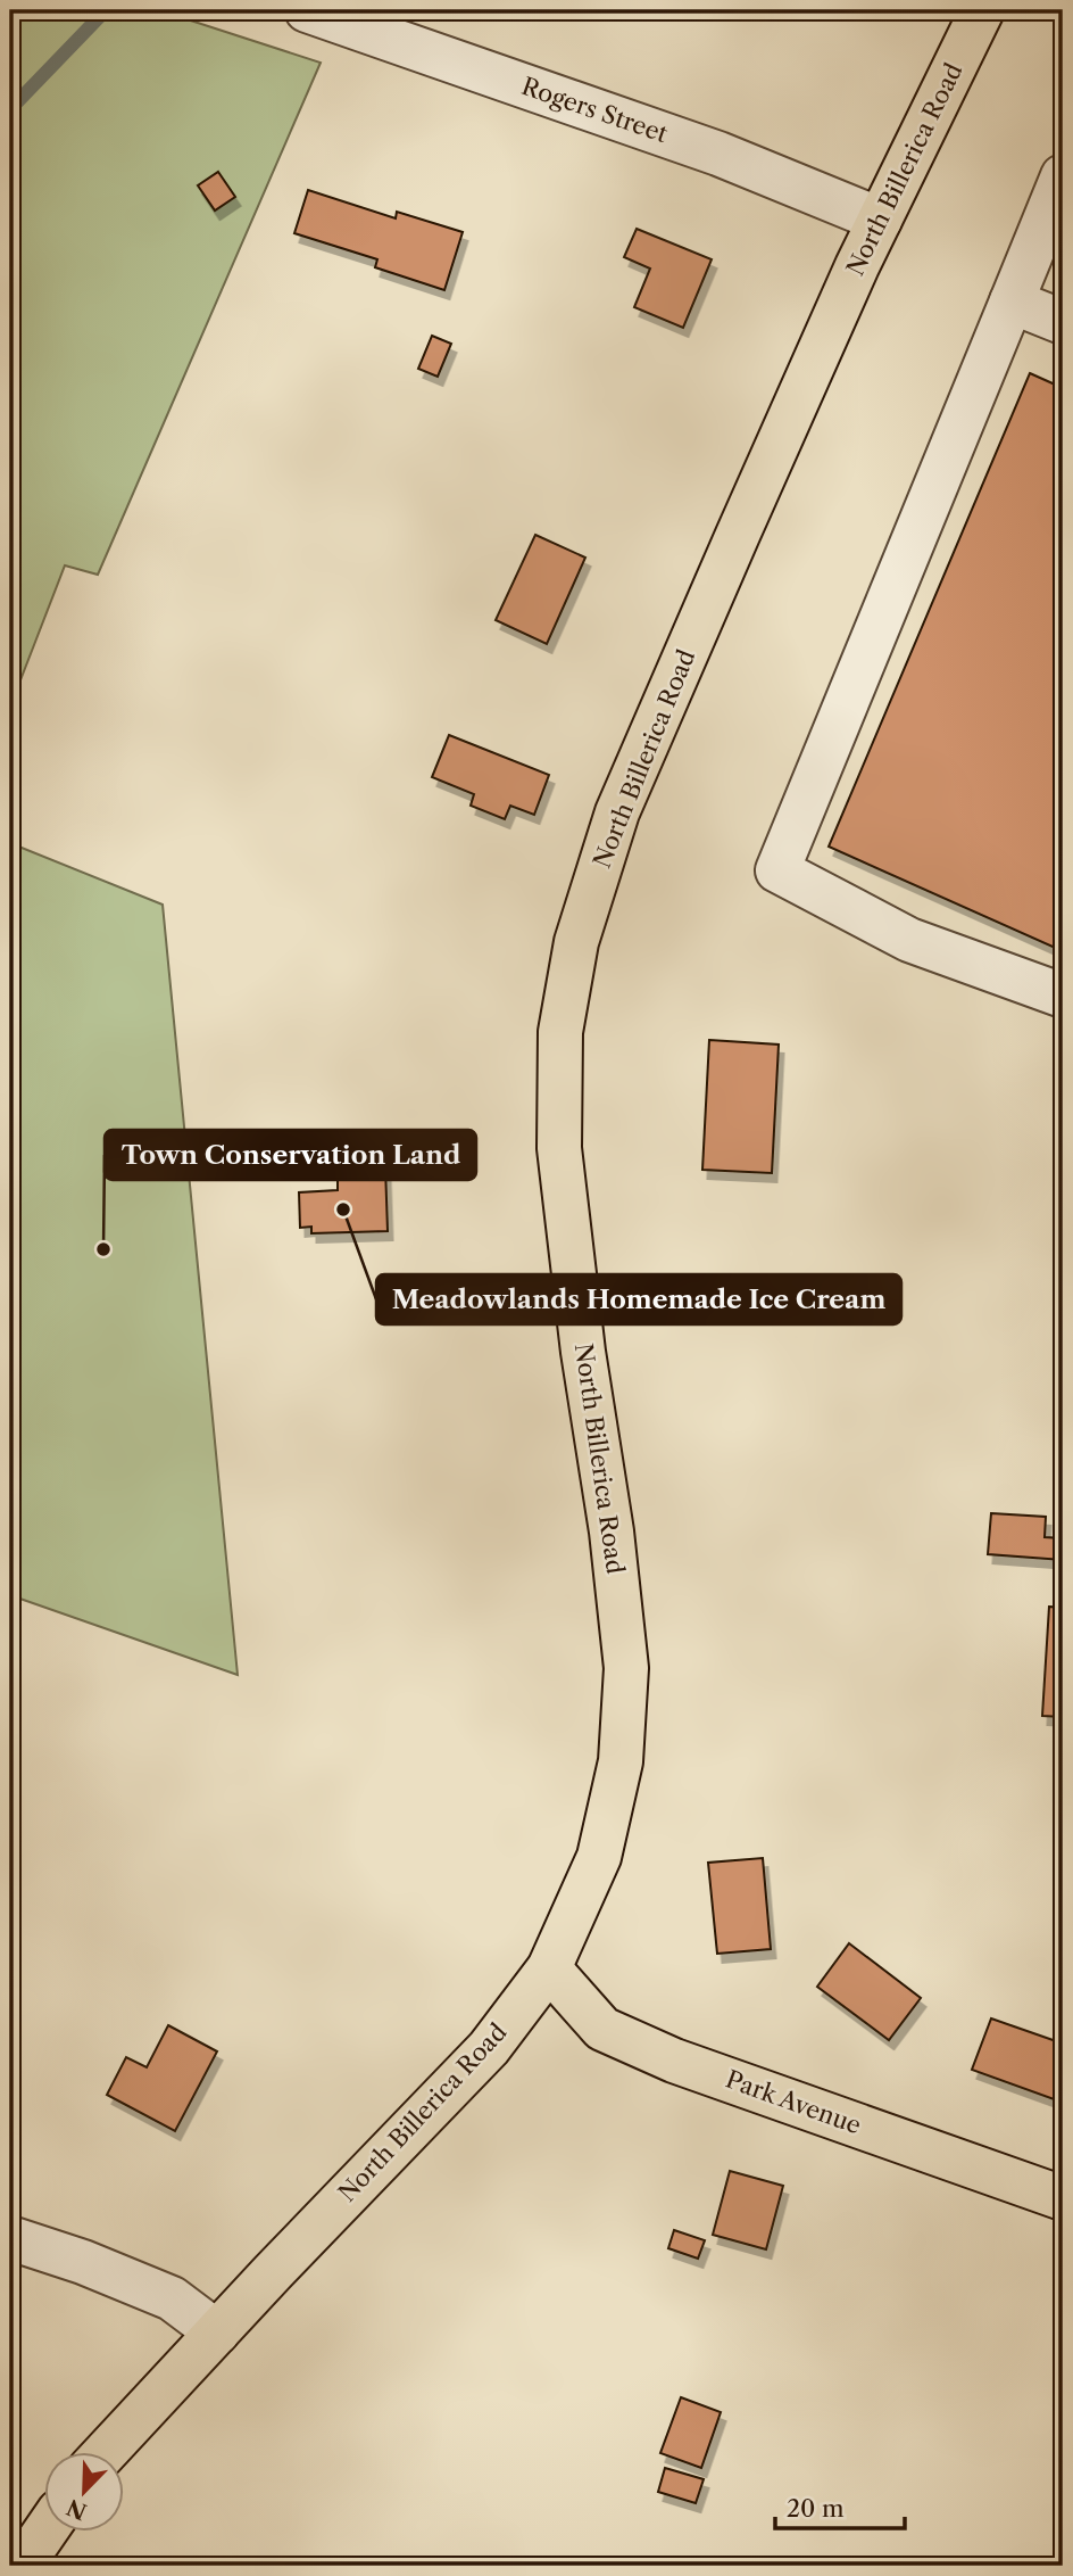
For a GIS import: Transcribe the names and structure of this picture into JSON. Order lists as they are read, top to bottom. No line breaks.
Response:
{"streets":{"main road":["North Billerica Road","Park Avenue"],"street":["Rogers Street"]},"crossings":[["Rogers Street","North Billerica Road"],["North Billerica Road","Park Avenue"]],"places":["Meadowlands Homemade Ice Cream","Town Conservation Land"],"scale_bar":"20 m","north":"bottom left"}
